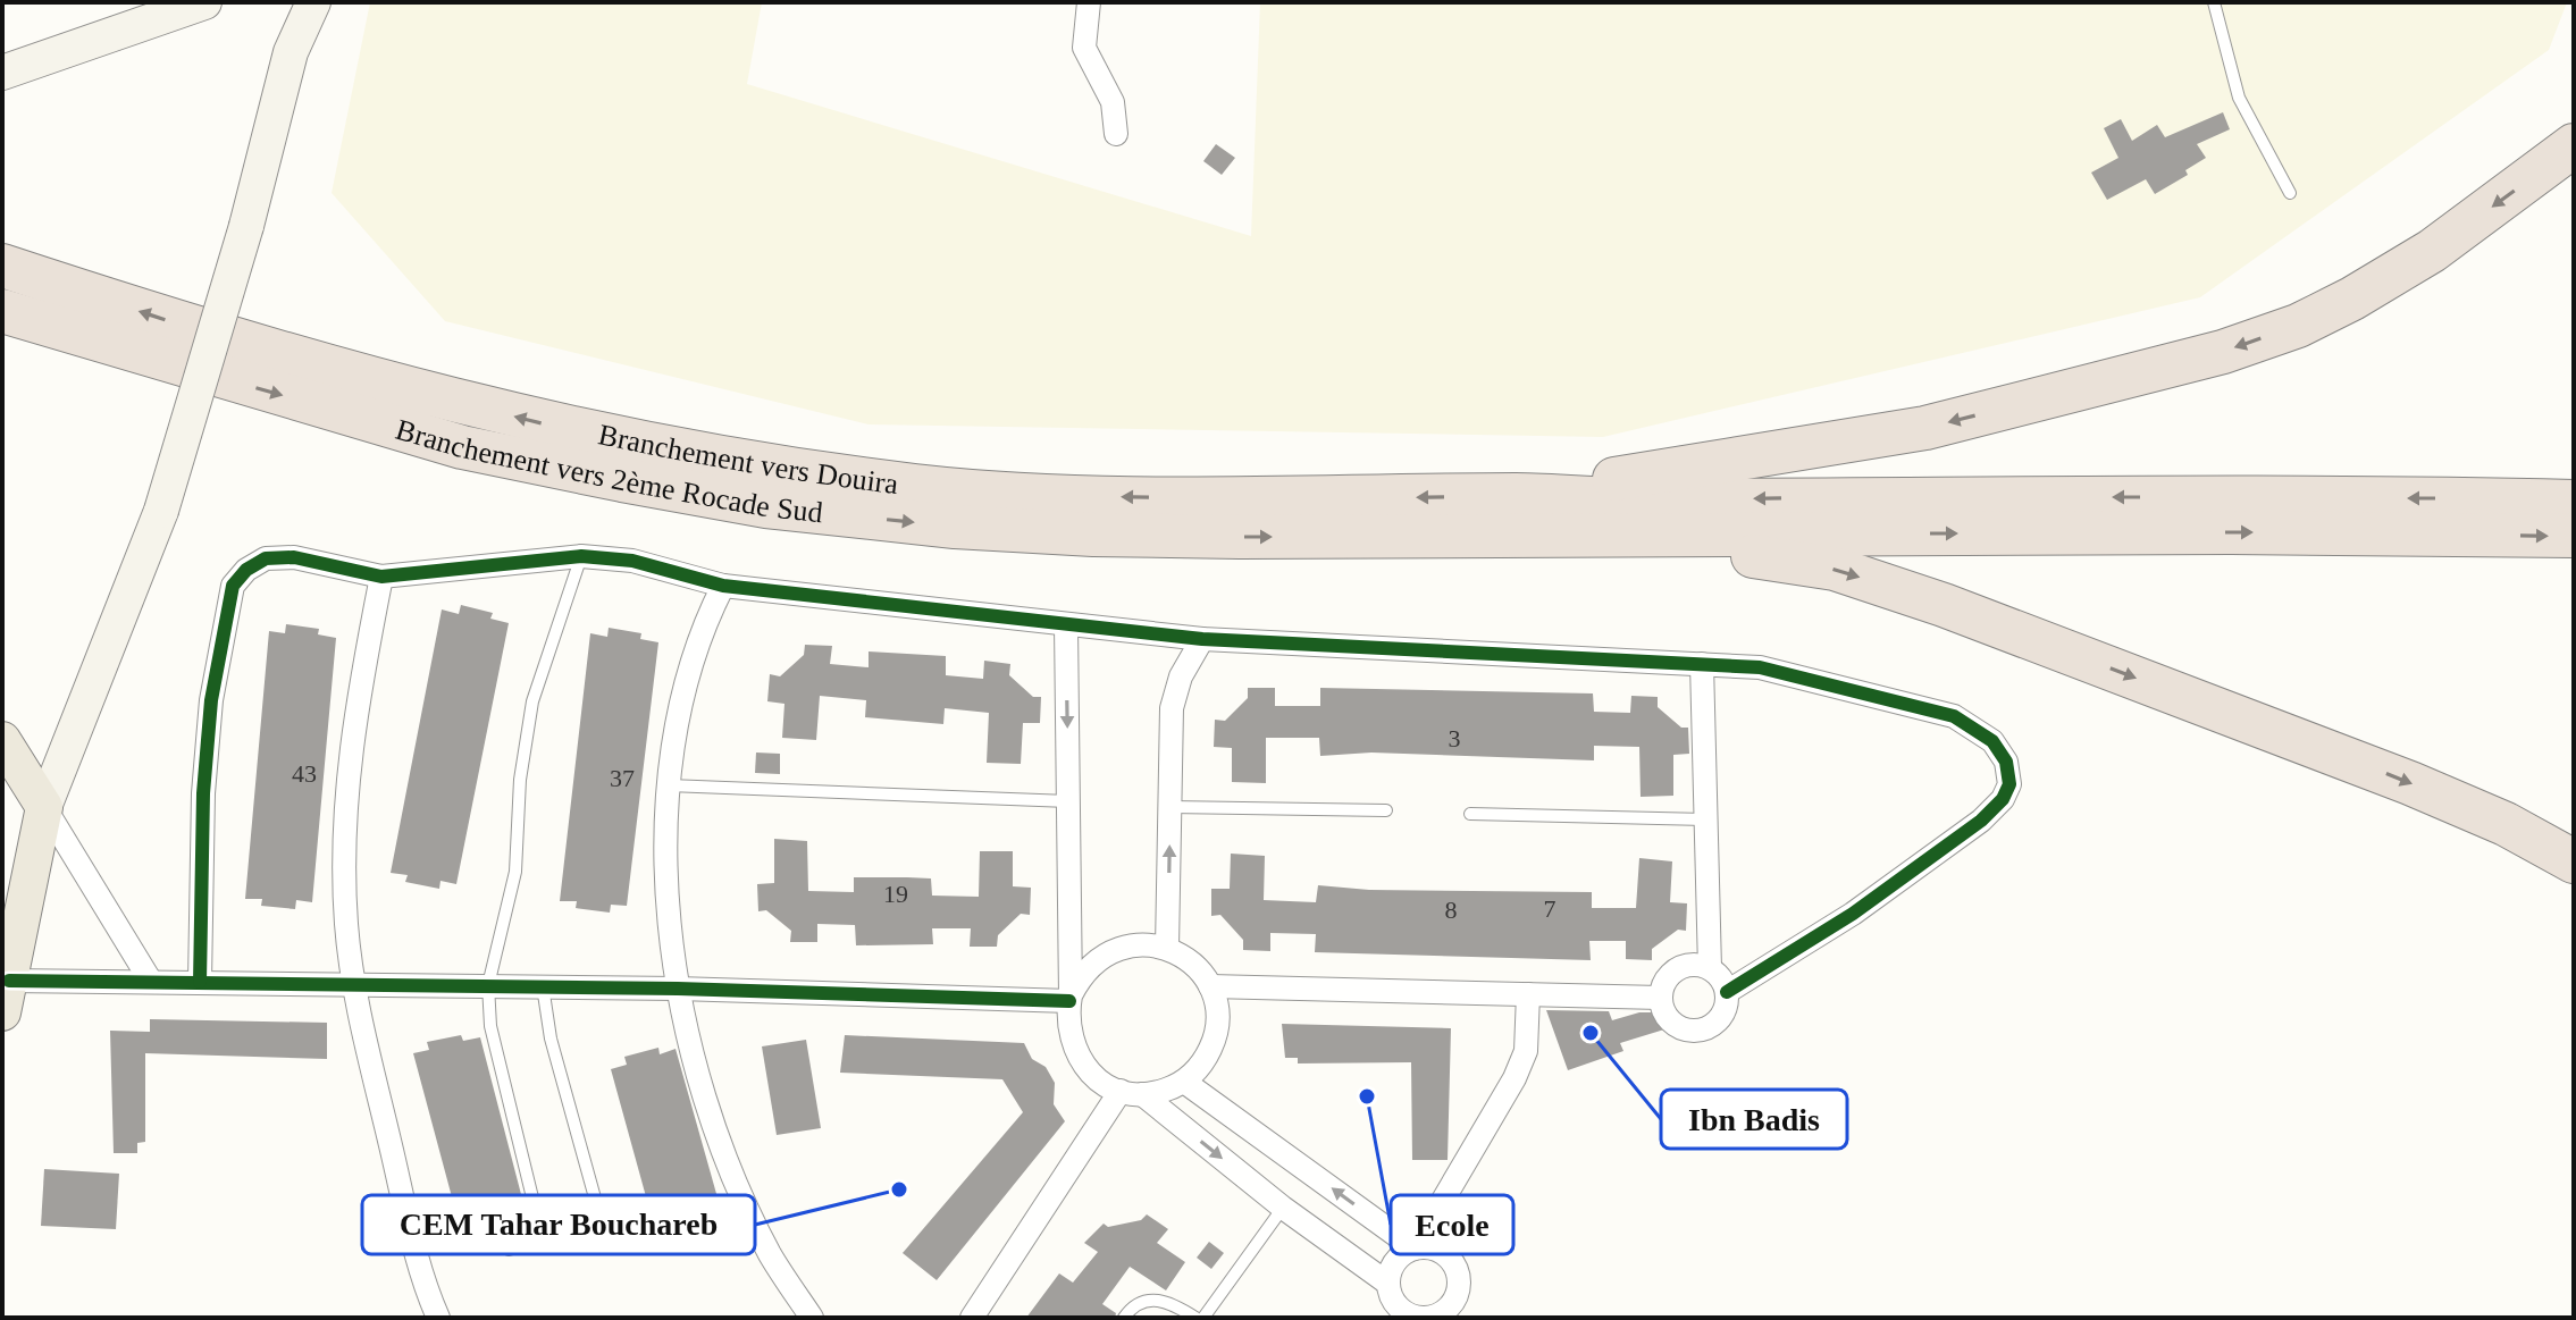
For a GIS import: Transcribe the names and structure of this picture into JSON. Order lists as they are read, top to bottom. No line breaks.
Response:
{"streets":{"highway":["Branchement vers Douira","Branchement vers 2ème Rocade Sud"]},"one_way":["Branchement vers Douira","Branchement vers 2ème Rocade Sud"],"places":["Ibn Badis","Ecole","CEM Tahar Bouchareb"],"house_numbers":["3","43","37","19","7","8"]}
